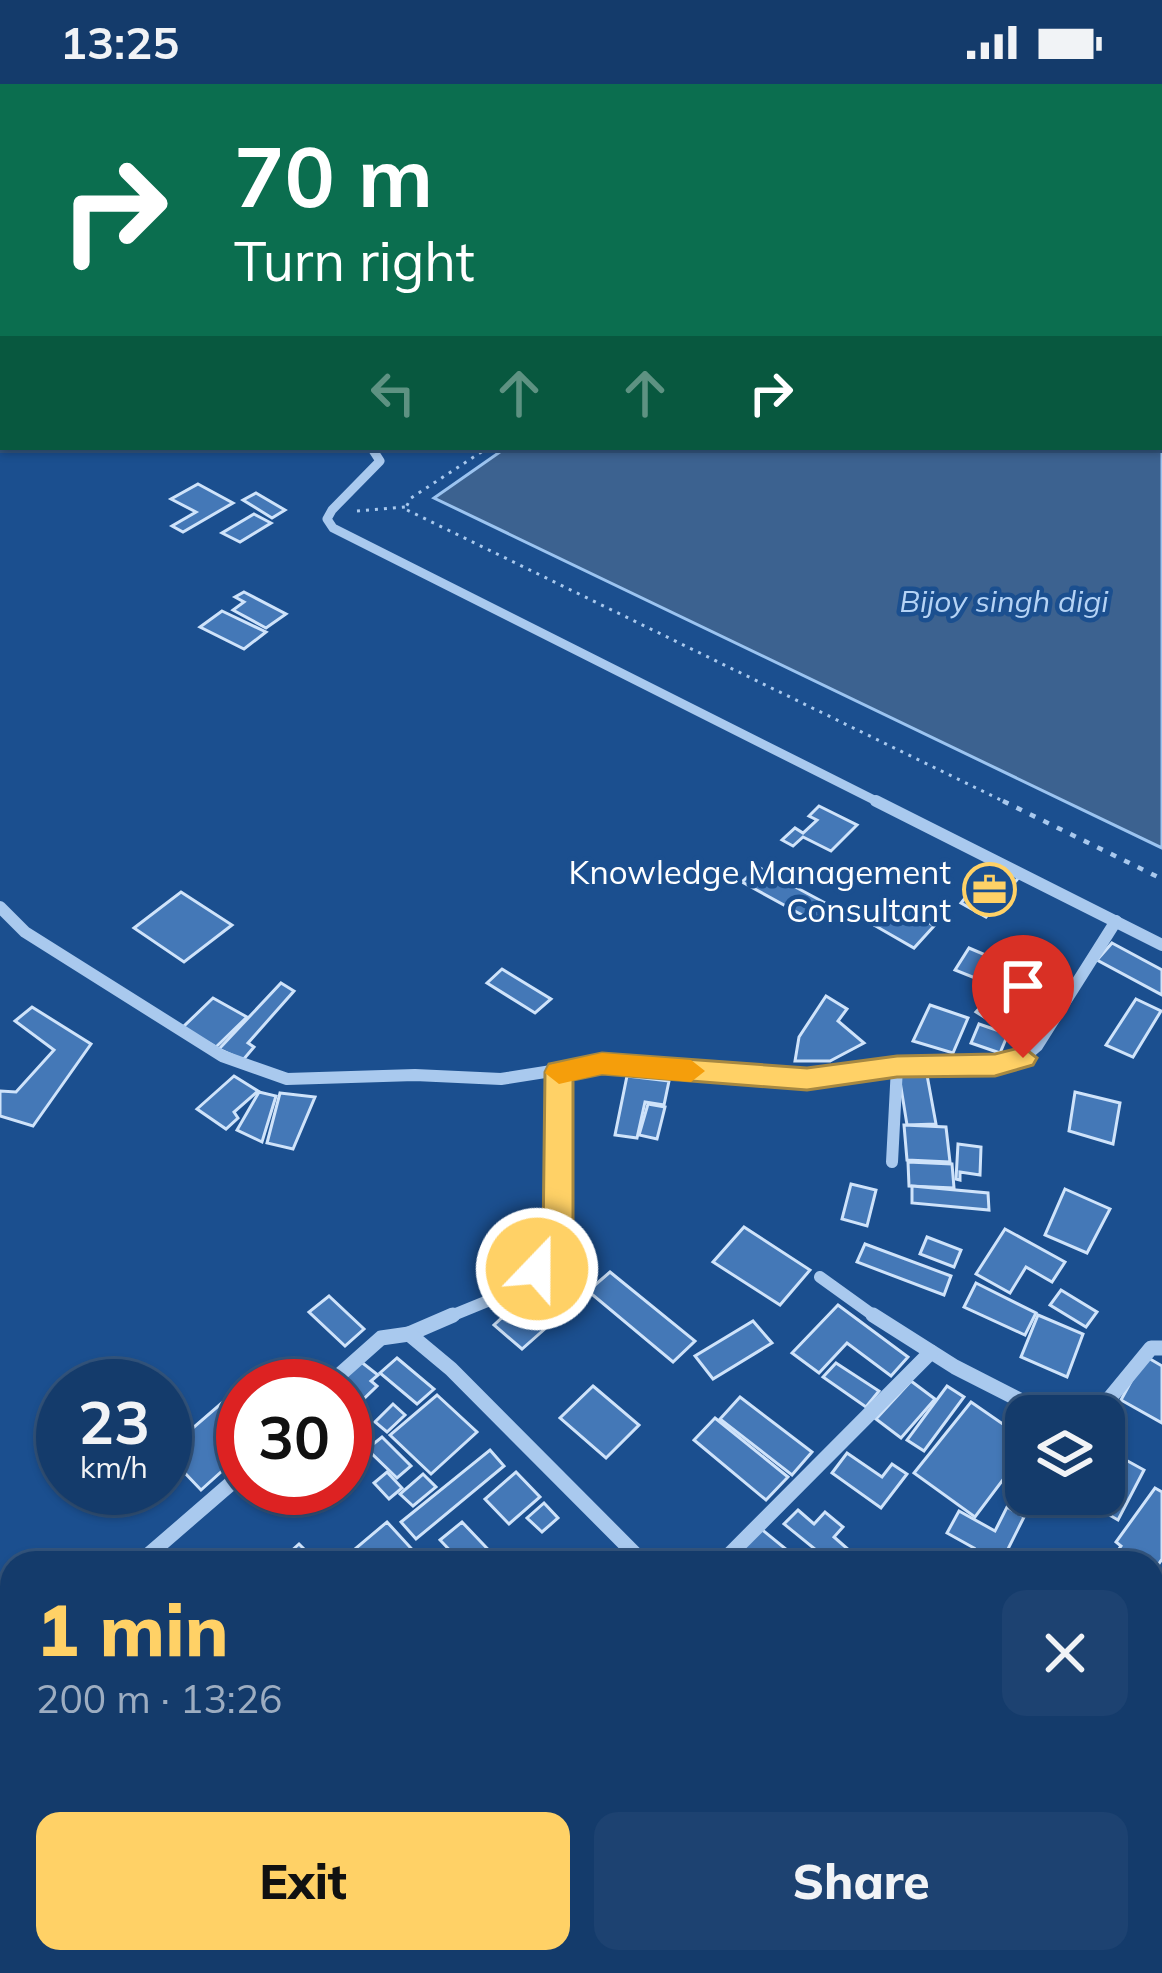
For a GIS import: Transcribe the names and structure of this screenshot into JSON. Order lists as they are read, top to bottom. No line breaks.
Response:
{"water":["Bijoy singh digi"],"places":{"office":["Knowledge Management Consultant"]},"page":{"status":"13:25","turn":["70 m","Turn right"],"speed":"23 km/h","limit":"30","heading":["1 min","200 m · 13:26"],"buttons":["Exit","Share"]}}
